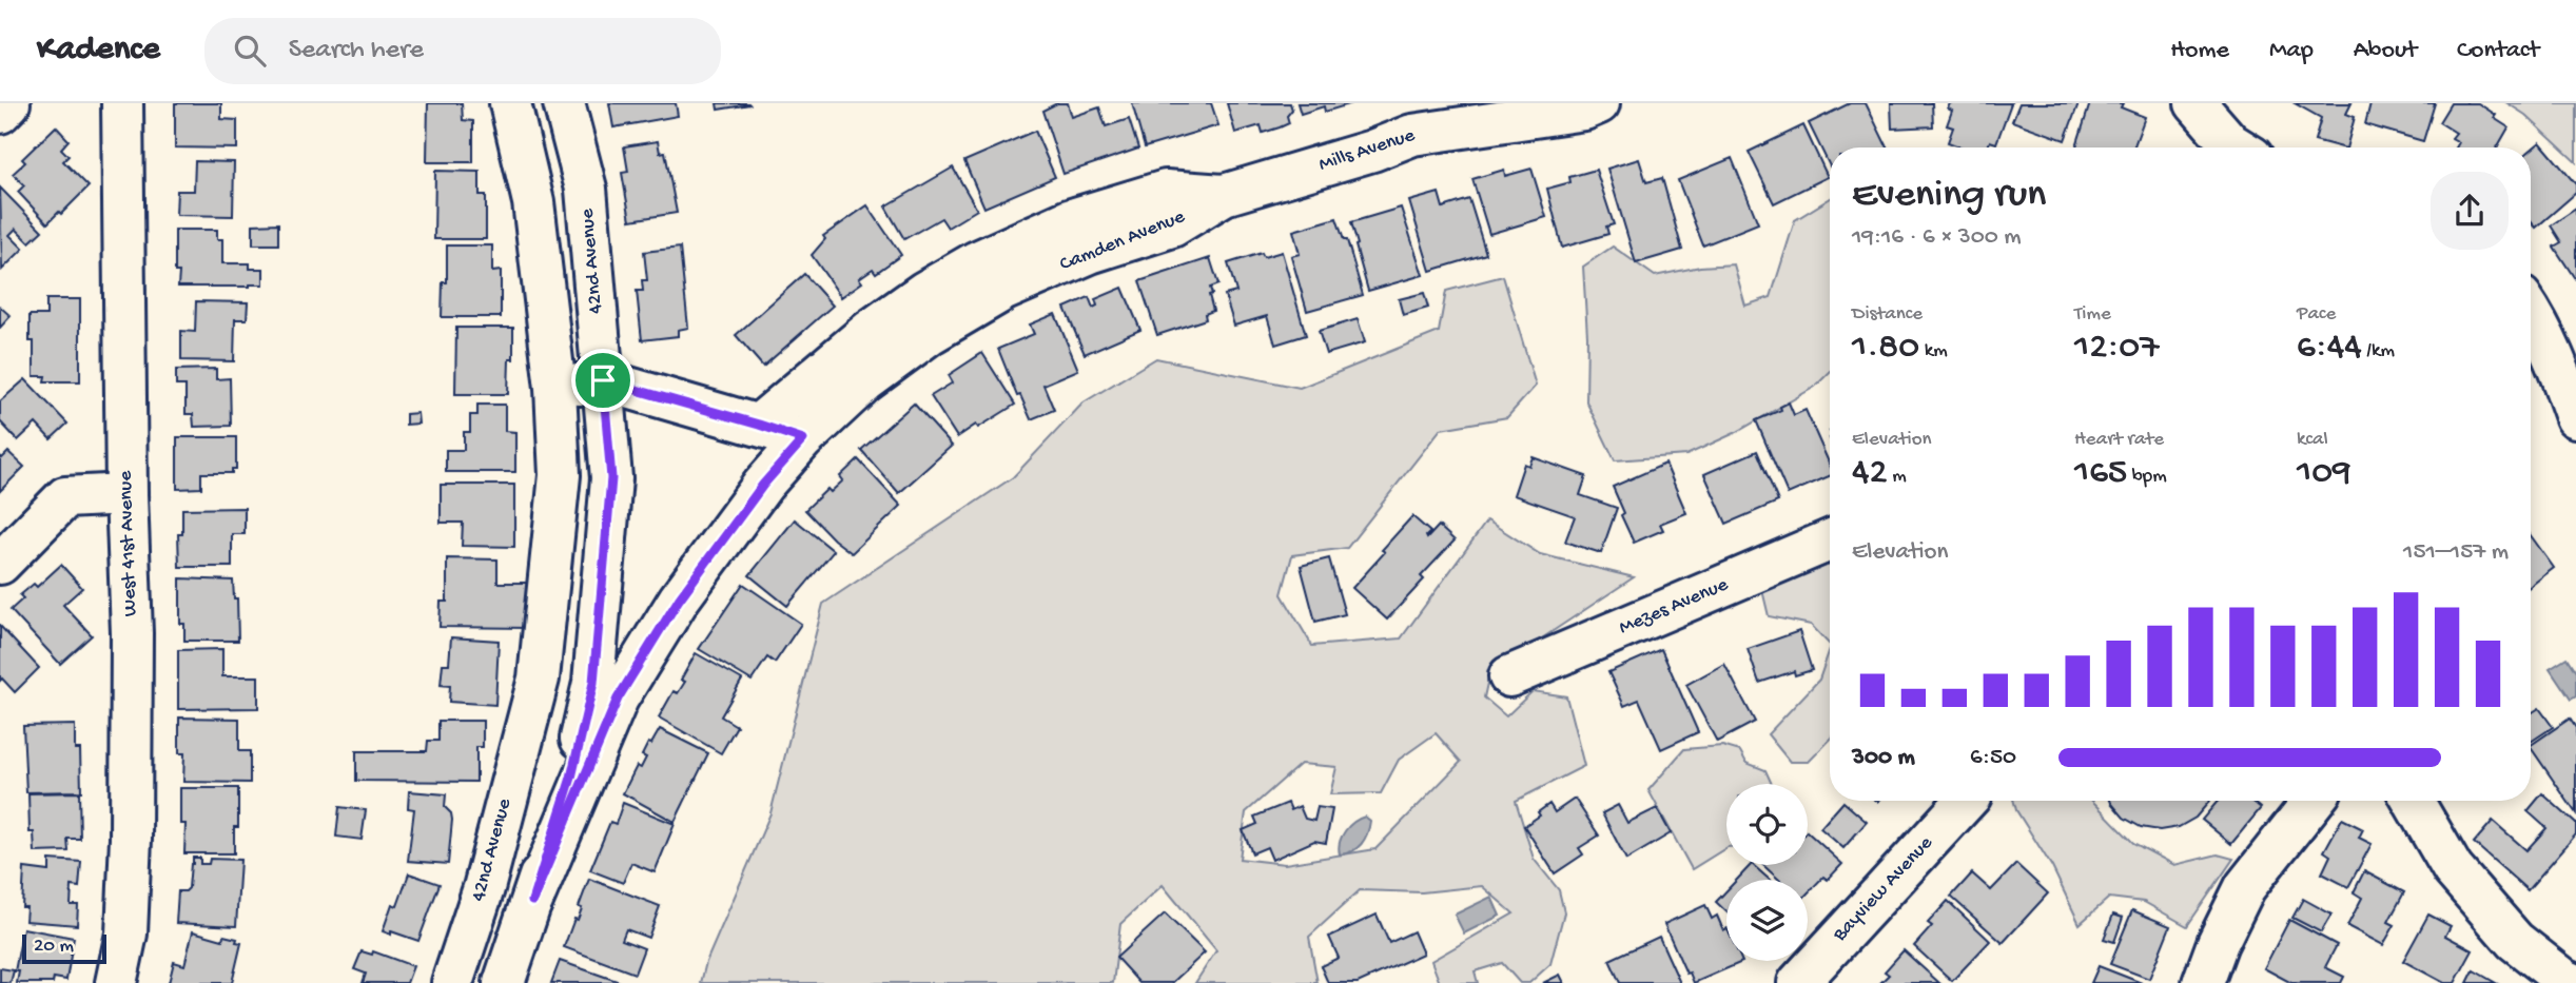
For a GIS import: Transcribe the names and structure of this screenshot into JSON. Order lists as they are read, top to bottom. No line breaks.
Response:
{"streets":{"street":["Mills Avenue","Camden Avenue","42nd Avenue","West 41st Avenue","Mezes Avenue","Bayview Avenue"]},"crossings":[["Mills Avenue","Camden Avenue"],["Camden Avenue","42nd Avenue"]],"scale_bar":"20 m","page":{"header":"Kadence","search":"Search here","nav":["Home","Map","About","Contact"],"heading":["Evening run","19:16 · 6 × 300 m"],"stats":[["Distance","1.80 km"],["Time","12:07"],["Pace","6:44 /km"],["Elevation","42 m"],["Heart rate","165 bpm"],["kcal","109"]],"chart":["Elevation","151–157 m"],"list":[{"name":"300 m","note":"6:50"}],"scale":"20 m"}}
